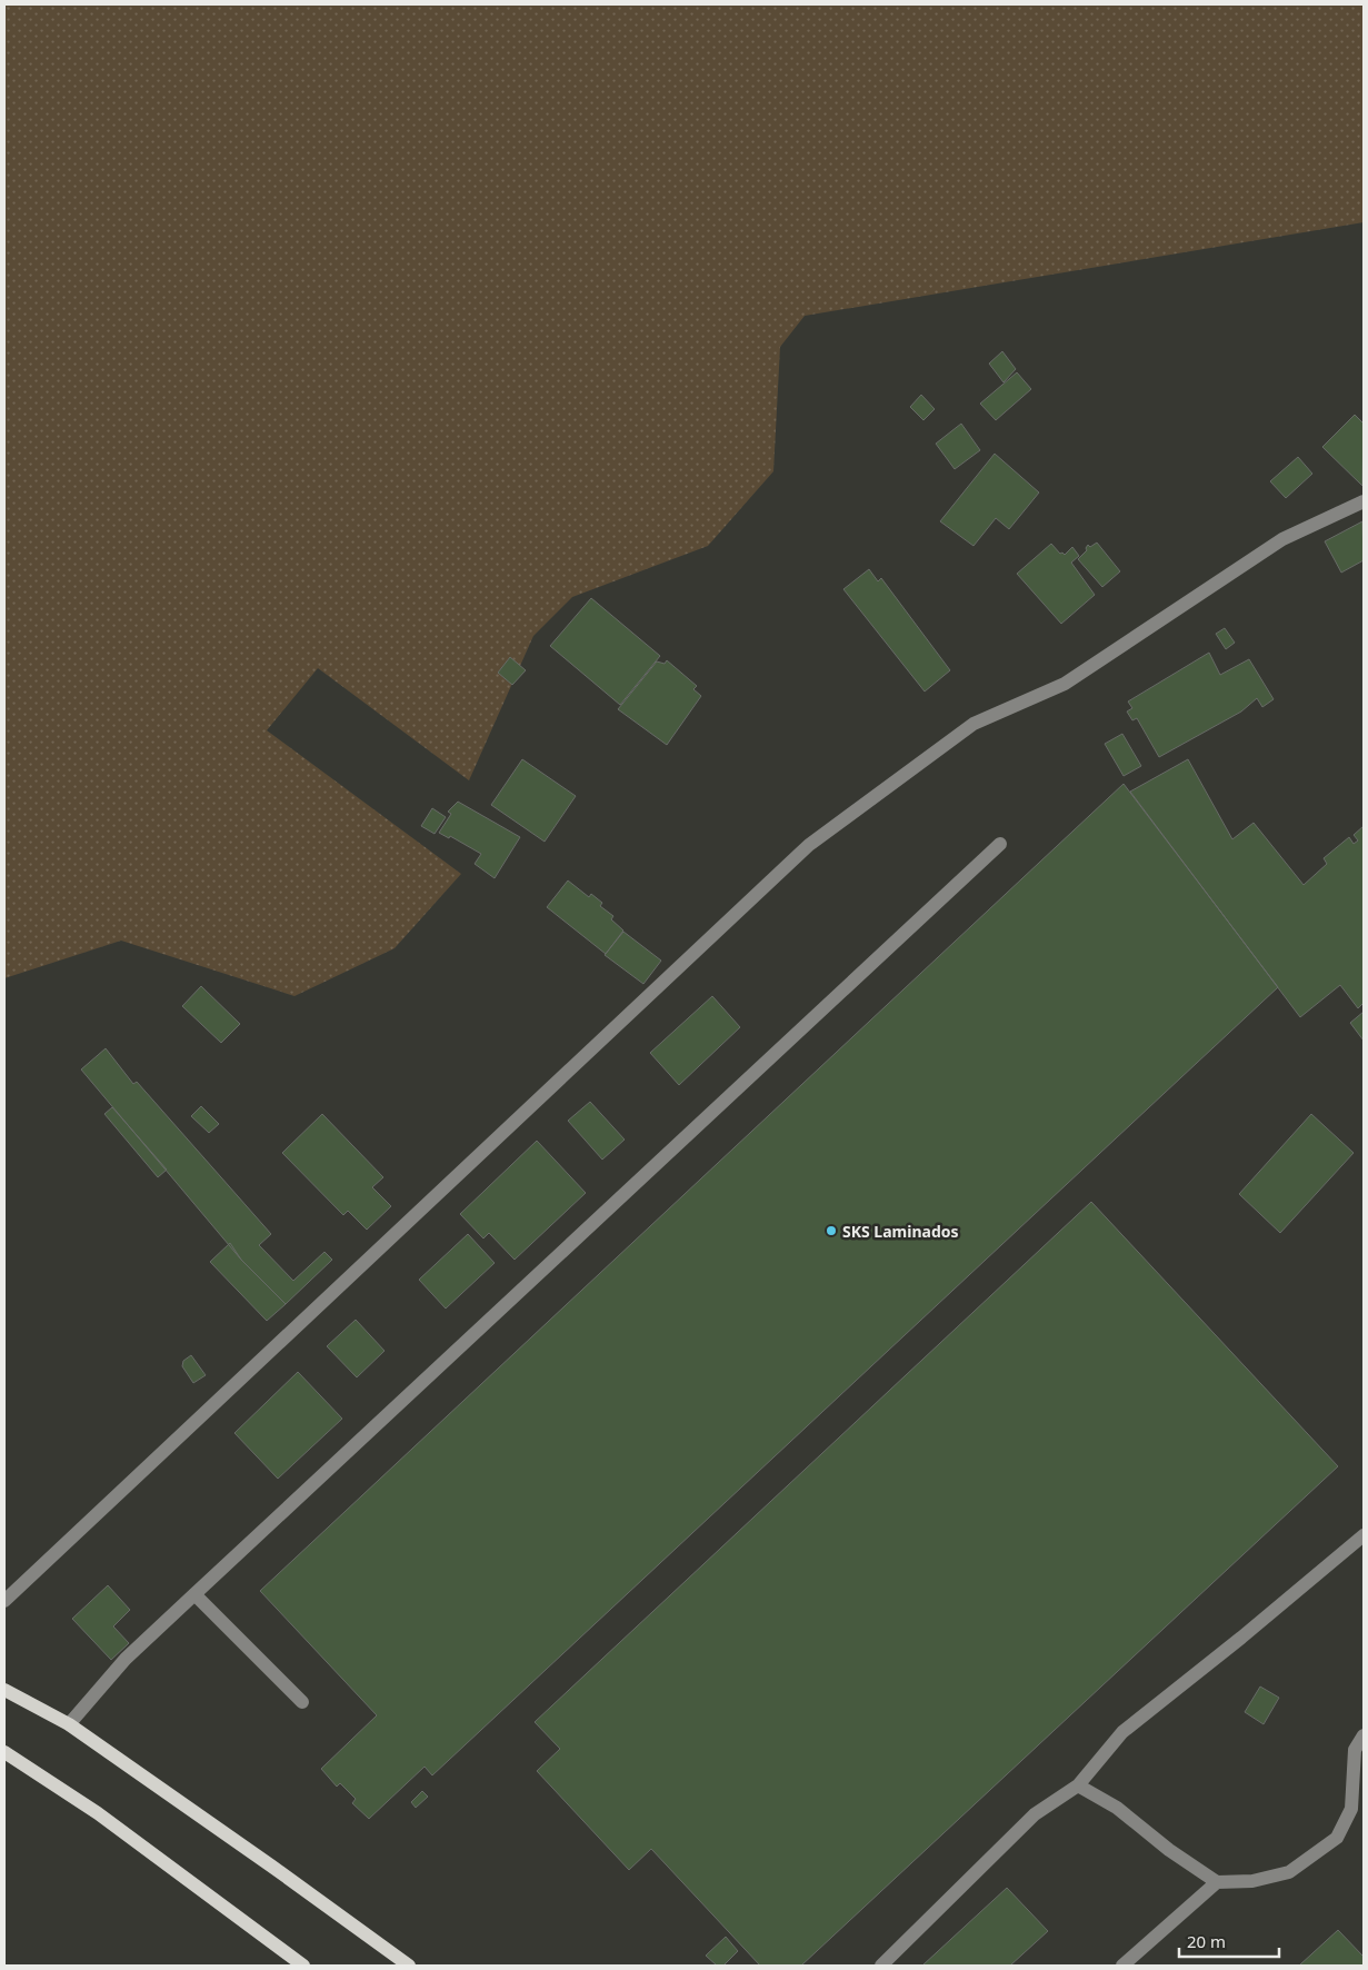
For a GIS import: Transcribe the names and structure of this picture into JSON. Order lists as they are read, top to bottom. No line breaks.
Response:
{"places":["SKS Laminados"],"scale_bar":"20 m"}
